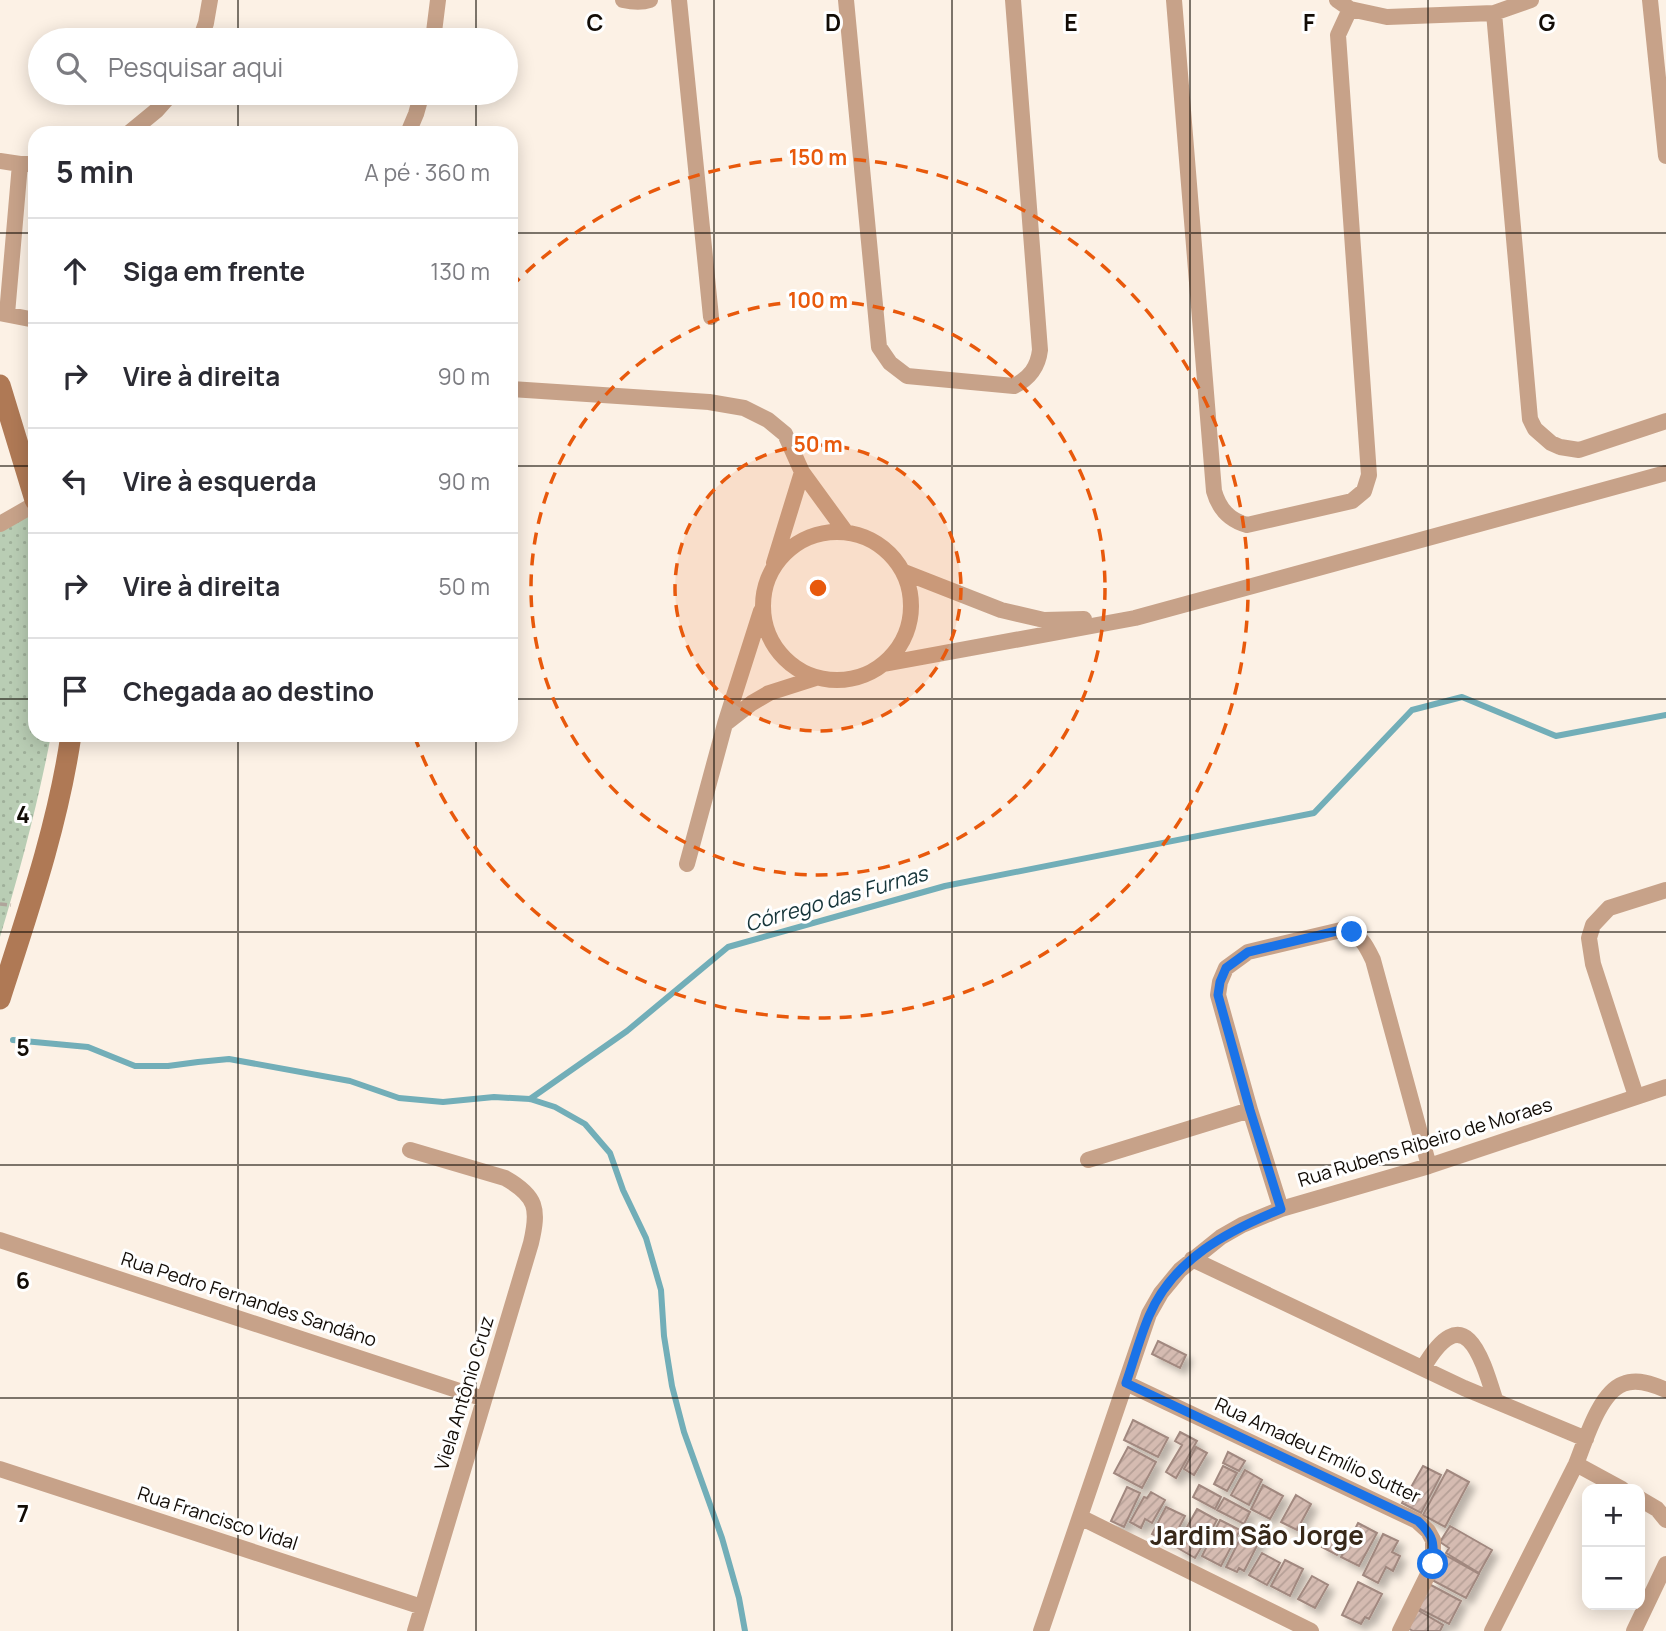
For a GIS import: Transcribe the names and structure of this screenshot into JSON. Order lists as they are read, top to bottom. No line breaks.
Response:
{"streets":{"street":["Rua Rubens Ribeiro de Moraes","Rua Pedro Fernandes Sandâno","Viela Antônio Cruz","Rua Amadeu Emílio Sutter","Rua Francisco Vidal"]},"crossings":[["Rua Rubens Ribeiro de Moraes","Rua Amadeu Emílio Sutter"],["Rua Pedro Fernandes Sandâno","Viela Antônio Cruz"],["Viela Antônio Cruz","Rua Francisco Vidal"]],"districts":["Jardim São Jorge"],"water":["Córrego das Furnas"],"page":{"search":"Pesquisar aqui","heading":["5 min","A pé · 360 m"],"list":[["Siga em frente","130 m"],["Vire à direita","90 m"],["Vire à esquerda","90 m"],["Vire à direita","50 m"],"Chegada ao destino"],"map_buttons":["+","−"]},"grid":{"columns":["C","D","E","F","G"],"rows":["4","5","6","7"]},"rings":["150 m","100 m","50 m"]}
